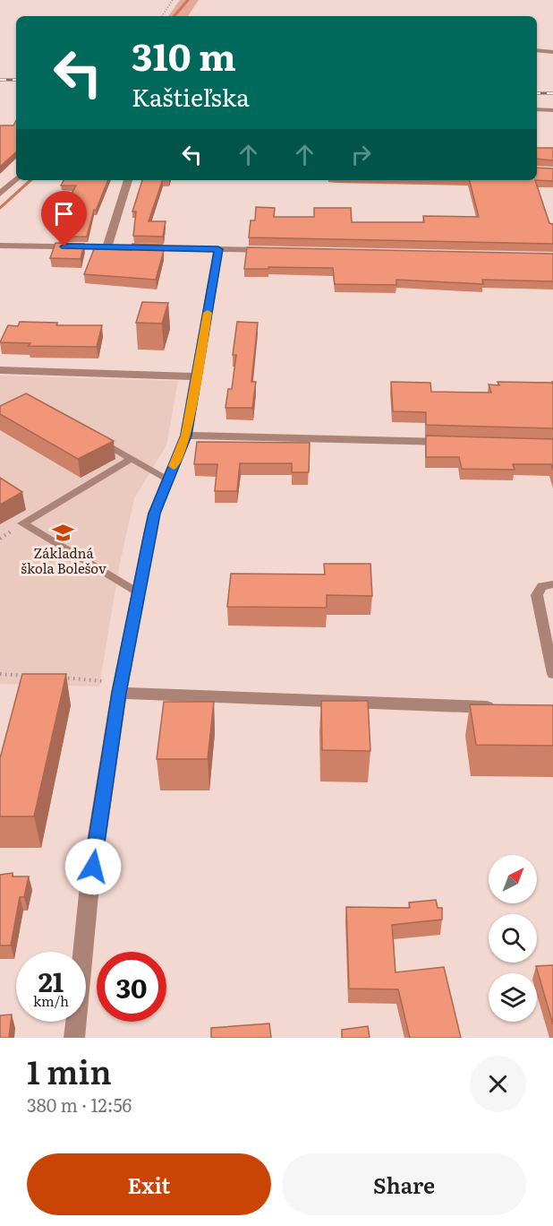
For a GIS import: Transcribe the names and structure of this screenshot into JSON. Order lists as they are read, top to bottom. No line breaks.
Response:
{"places":{"school or university":["Základná škola Bolešov"]},"north":"top right","page":{"turn":["310 m","Kaštieľska"],"speed":"21 km/h","limit":"30","heading":["1 min","380 m · 12:56"],"buttons":["Exit","Share"]}}
